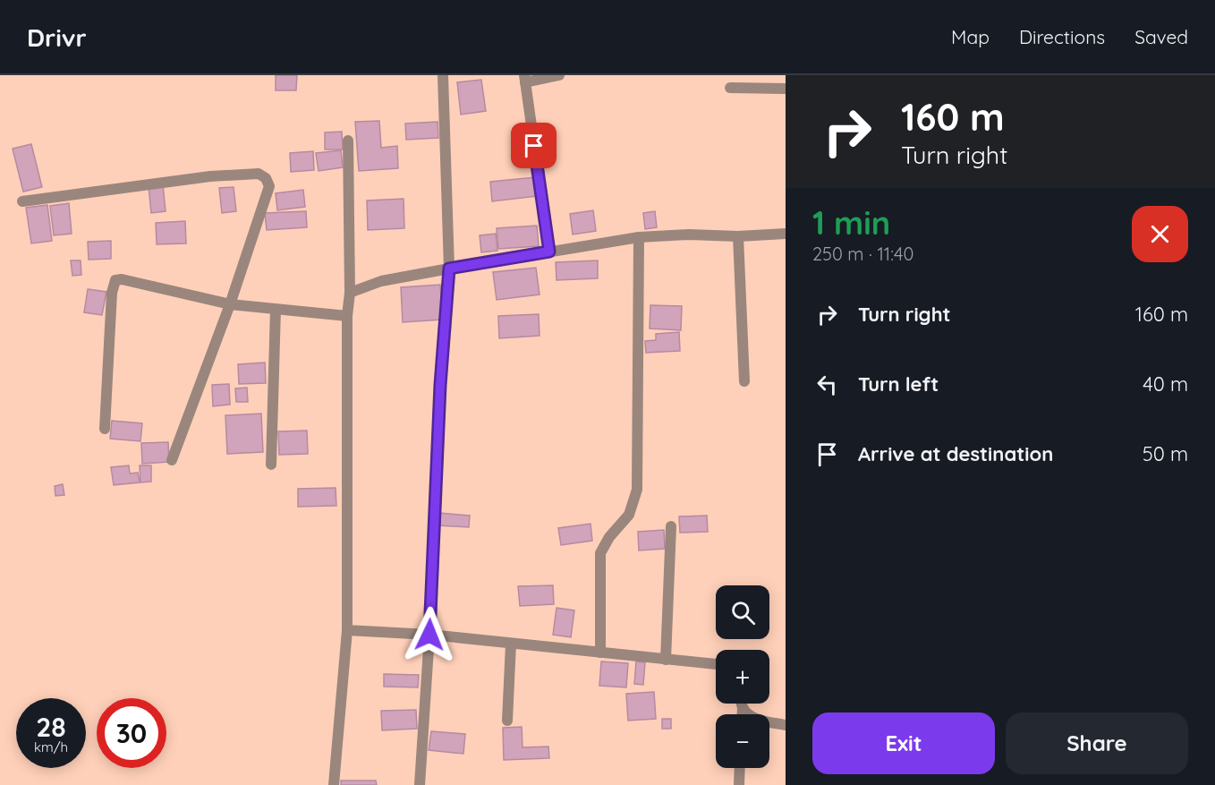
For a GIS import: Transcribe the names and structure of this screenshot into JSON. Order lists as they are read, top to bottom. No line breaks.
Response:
{"page":{"header":"Drivr","nav":["Map","Directions","Saved"],"turn":["160 m","Turn right"],"heading":["1 min","250 m · 11:40"],"list":[{"name":"Turn right","value":"160 m"},{"name":"Turn left","value":"40 m"},{"name":"Arrive at destination","value":"50 m"}],"map_buttons":["+","−"],"speed":"28 km/h","limit":"30","buttons":["Exit","Share"]}}
